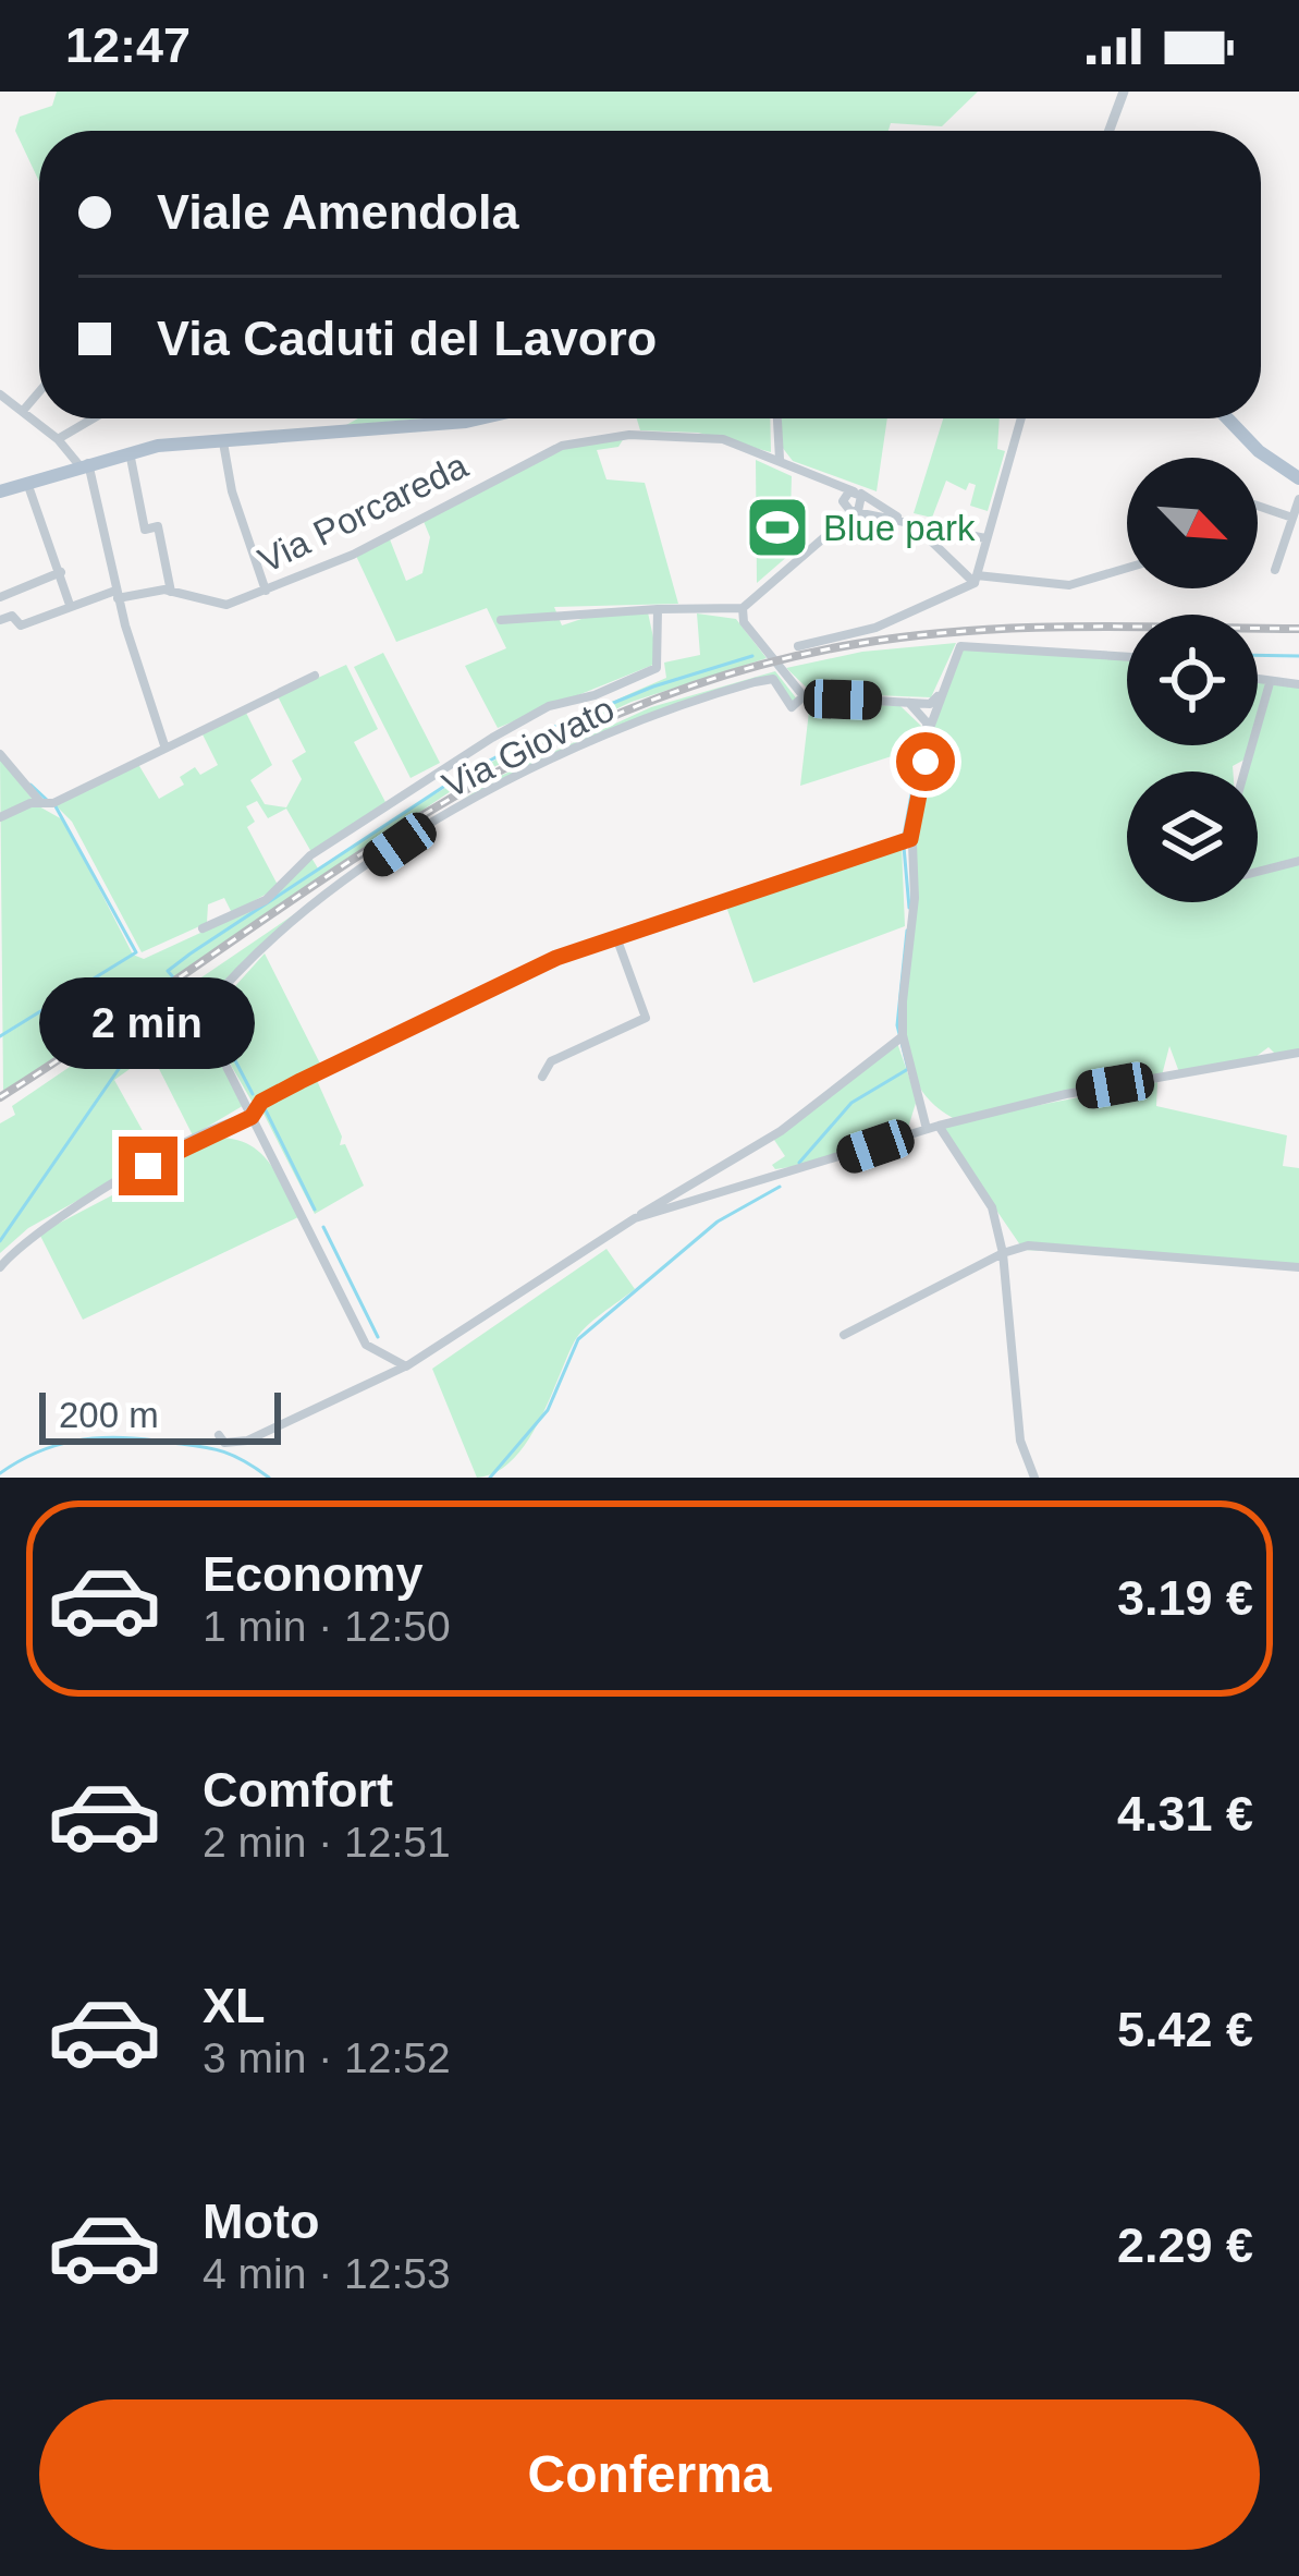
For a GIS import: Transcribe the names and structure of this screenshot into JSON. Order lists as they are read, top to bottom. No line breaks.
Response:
{"streets":{"street":["Via Porcareda","Via Giovato"]},"places":{"sports":["Blue park"]},"scale_bar":"200 m","north":"bottom right","page":{"status":"12:47","banner":["Viale Amendola","Via Caduti del Lavoro"],"bubble":"2 min","scale":"200 m","list":[{"name":"Economy","note":"1 min · 12:50","value":"3.19 €"},{"name":"Comfort","note":"2 min · 12:51","value":"4.31 €"},{"name":"XL","note":"3 min · 12:52","value":"5.42 €"},{"name":"Moto","note":"4 min · 12:53","value":"2.29 €"}],"buttons":"Conferma"}}
